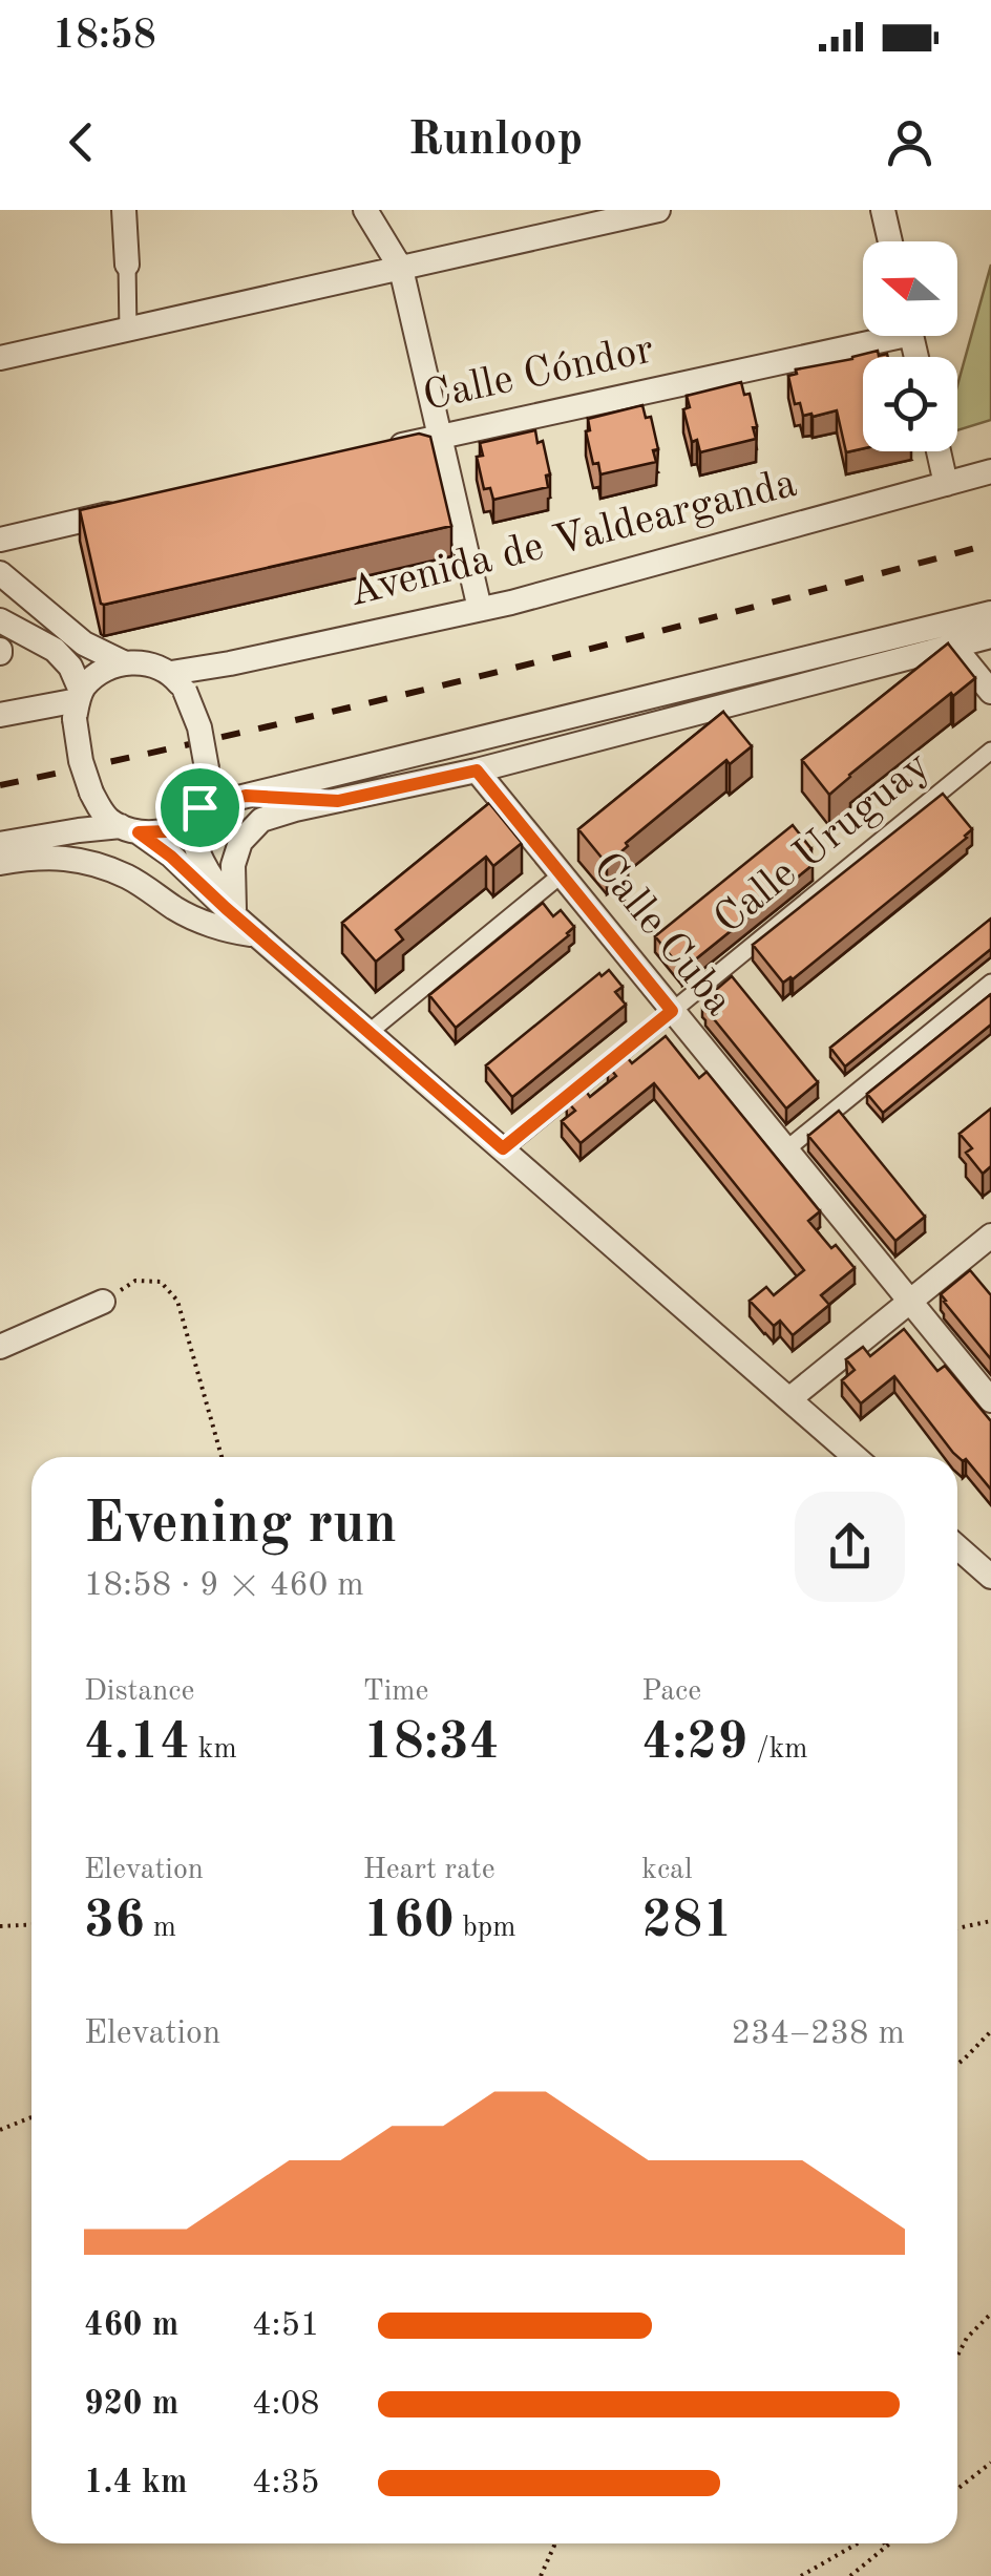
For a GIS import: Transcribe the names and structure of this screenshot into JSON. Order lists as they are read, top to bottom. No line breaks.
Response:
{"streets":{"street":["Calle Cóndor","Avenida de Valdearganda","Calle Uruguay","Calle Cuba"]},"crossings":[["Calle Uruguay","Calle Cuba"]],"north":"left","page":{"status":"18:58","header":"Runloop","heading":["Evening run","18:58 · 9 × 460 m"],"stats":[["Distance","4.14 km"],["Time","18:34"],["Pace","4:29 /km"],["Elevation","36 m"],["Heart rate","160 bpm"],["kcal","281"]],"chart":["Elevation","234–238 m"],"list":[{"name":"460 m","note":"4:51"},{"name":"920 m","note":"4:08"},{"name":"1.4 km","note":"4:35"}]}}
